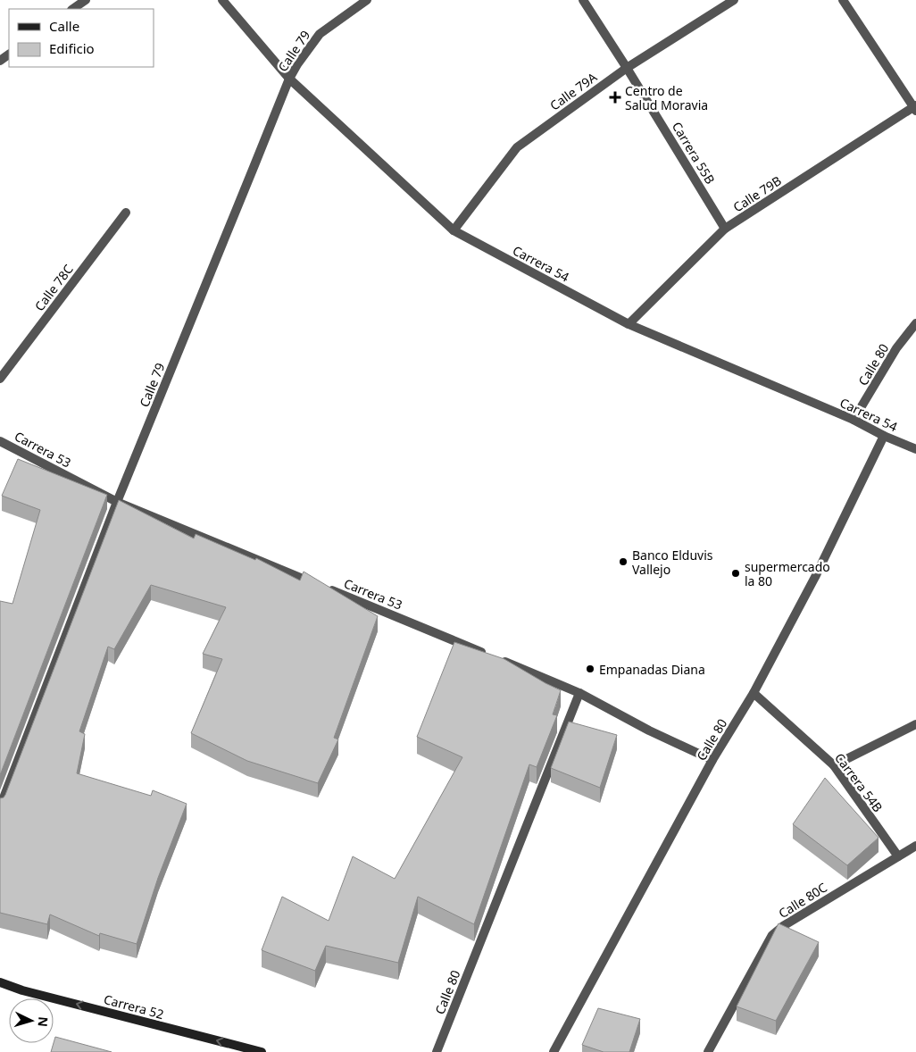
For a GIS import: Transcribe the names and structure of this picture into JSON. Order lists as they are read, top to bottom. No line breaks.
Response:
{"streets":{"main road":["Carrera 52"],"street":["Calle 79","Calle 79A","Carrera 55B","Calle 79B","Carrera 54","Calle 78C","Calle 80","Carrera 53","Carrera 54B","Calle 80C"]},"crossings":[["Calle 79","Carrera 54"],["Calle 79","Carrera 53"],["Calle 79A","Carrera 55B"],["Calle 79A","Carrera 54"],["Carrera 55B","Calle 79B"],["Calle 79B","Carrera 54"],["Carrera 54","Calle 80"],["Calle 80","Carrera 53"],["Calle 80","Carrera 54B"],["Carrera 54B","Calle 80C"]],"one_way":["Carrera 52"],"places":{"health":["Centro de Salud Moravia"],"other":["Banco Elduvis Vallejo","supermercado la 80","Empanadas Diana"]},"legend":["Calle","Edificio"],"north":"right"}
